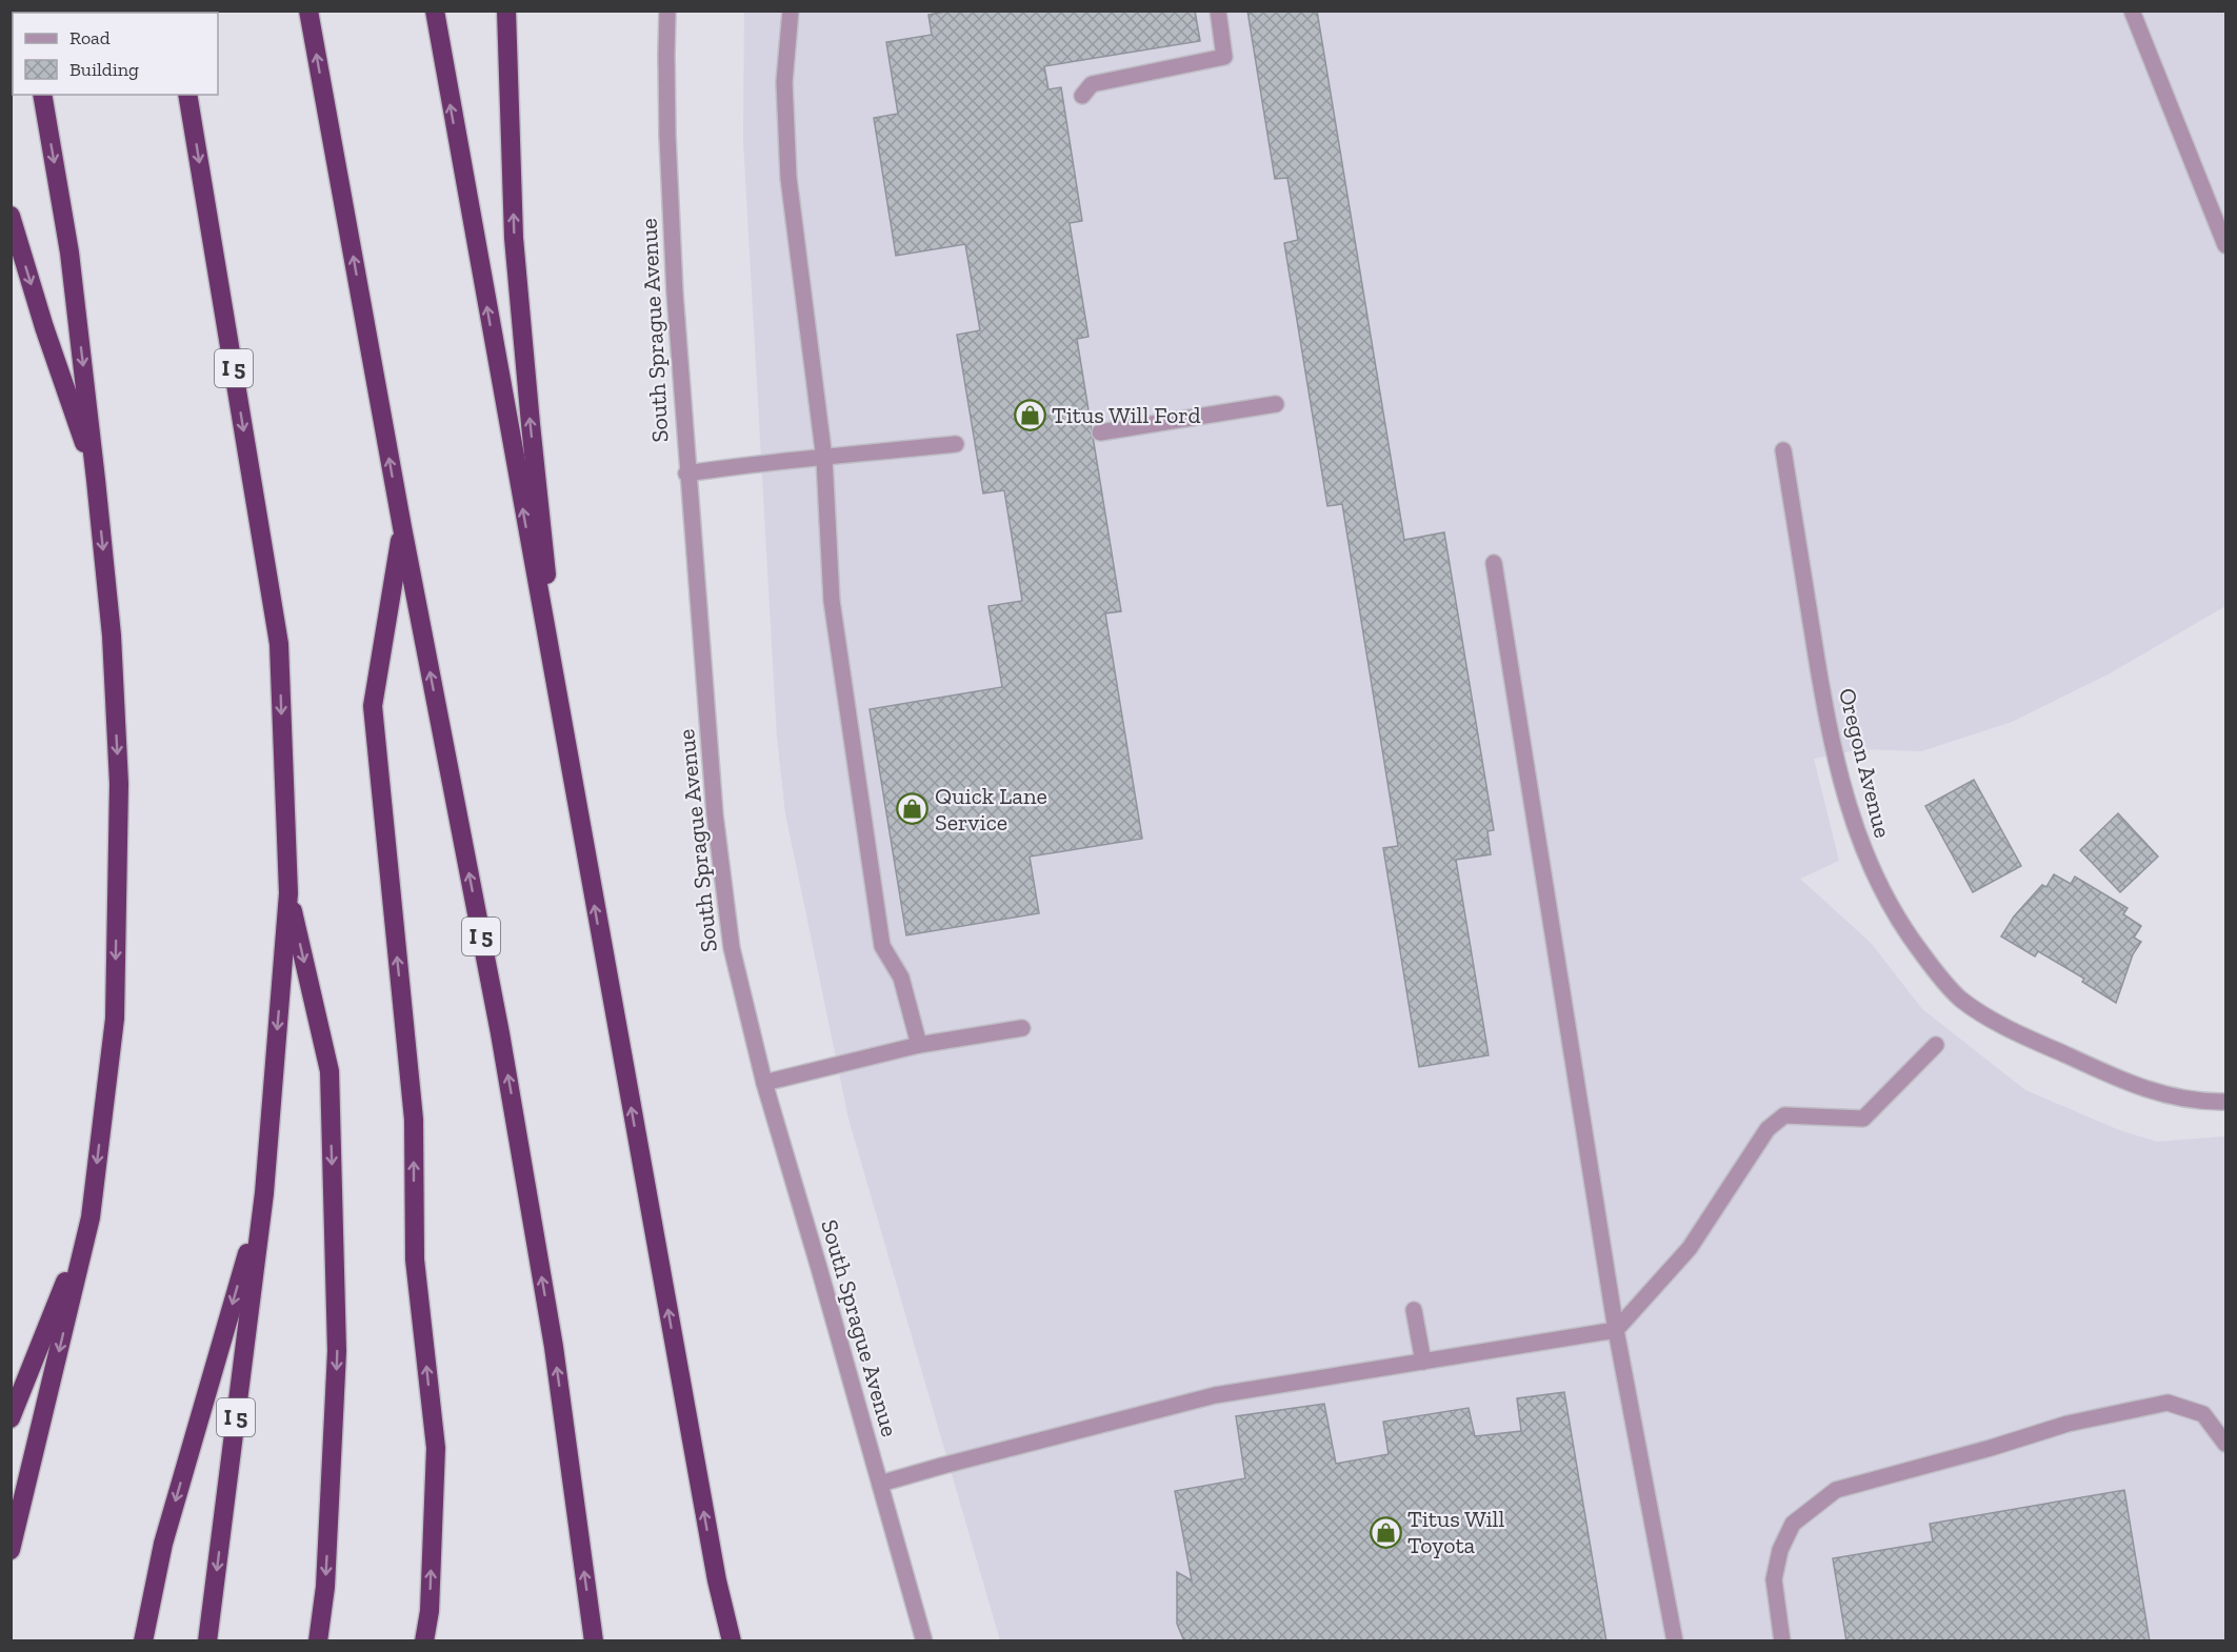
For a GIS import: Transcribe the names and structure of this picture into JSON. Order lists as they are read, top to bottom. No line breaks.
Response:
{"streets":{"highway":["I 5"],"street":["South Sprague Avenue","Oregon Avenue"]},"places":{"shop":["Titus Will Ford","Quick Lane Service","Titus Will Toyota"]},"legend":["Road","Building"]}
